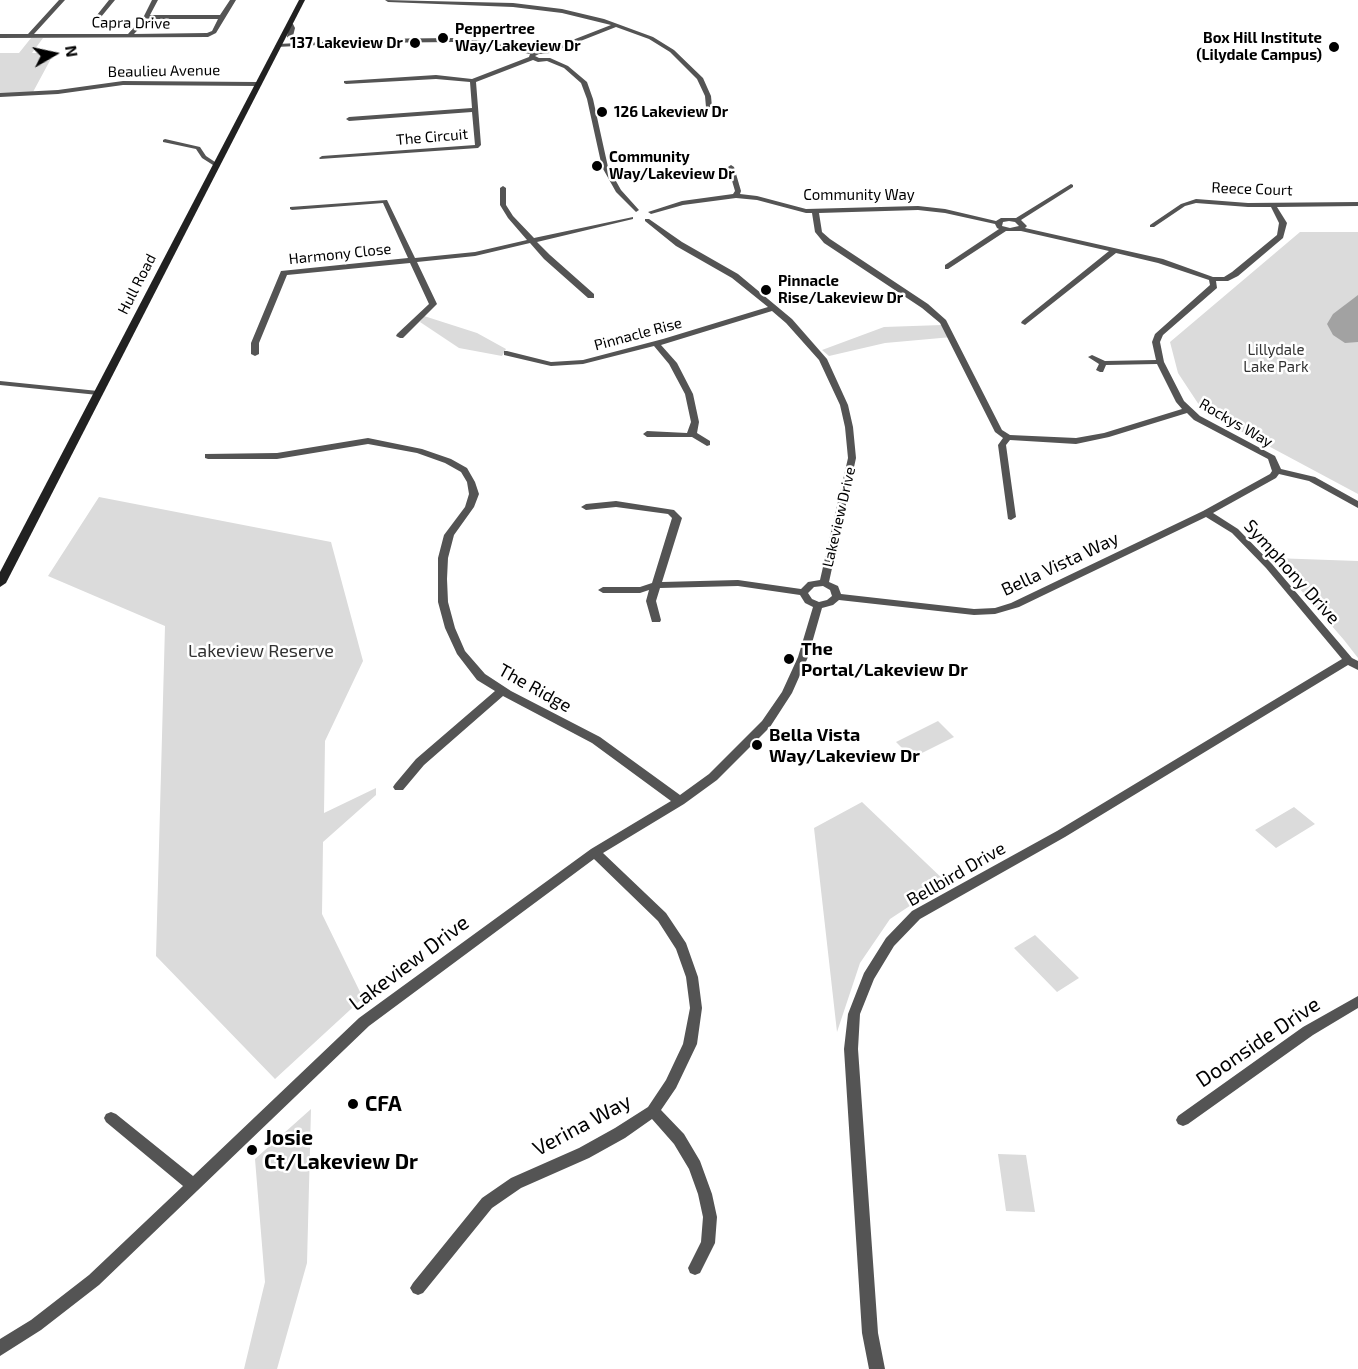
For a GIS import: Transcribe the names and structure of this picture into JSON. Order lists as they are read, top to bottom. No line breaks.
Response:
{"streets":{"main road":["Hull Road"],"street":["Capra Drive","Beaulieu Avenue","The Circuit","Reece Court","Community Way","Harmony Close","Pinnacle Rise","Rockys Way","Lakeview Drive","Bella Vista Way","Symphony Drive","The Ridge","Bellbird Drive","Doonside Drive","Verina Way"]},"crossings":[["Beaulieu Avenue","Hull Road"],["Community Way","Lakeview Drive"],["Pinnacle Rise","Lakeview Drive"],["Rockys Way","Bella Vista Way"],["Lakeview Drive","Bella Vista Way"],["Lakeview Drive","The Ridge"],["Lakeview Drive","Verina Way"],["Bella Vista Way","Symphony Drive"],["Symphony Drive","Bellbird Drive"]],"parks":["Lillydale Lake Park","Lakeview Reserve"],"places":["Peppertree Way/Lakeview Dr","137 Lakeview Dr","Box Hill Institute (Lilydale Campus)","126 Lakeview Dr","Community Way/Lakeview Dr","Pinnacle Rise/Lakeview Dr","The Portal/Lakeview Dr","Bella Vista Way/Lakeview Dr","CFA","Josie Ct/Lakeview Dr"],"north":"right"}
